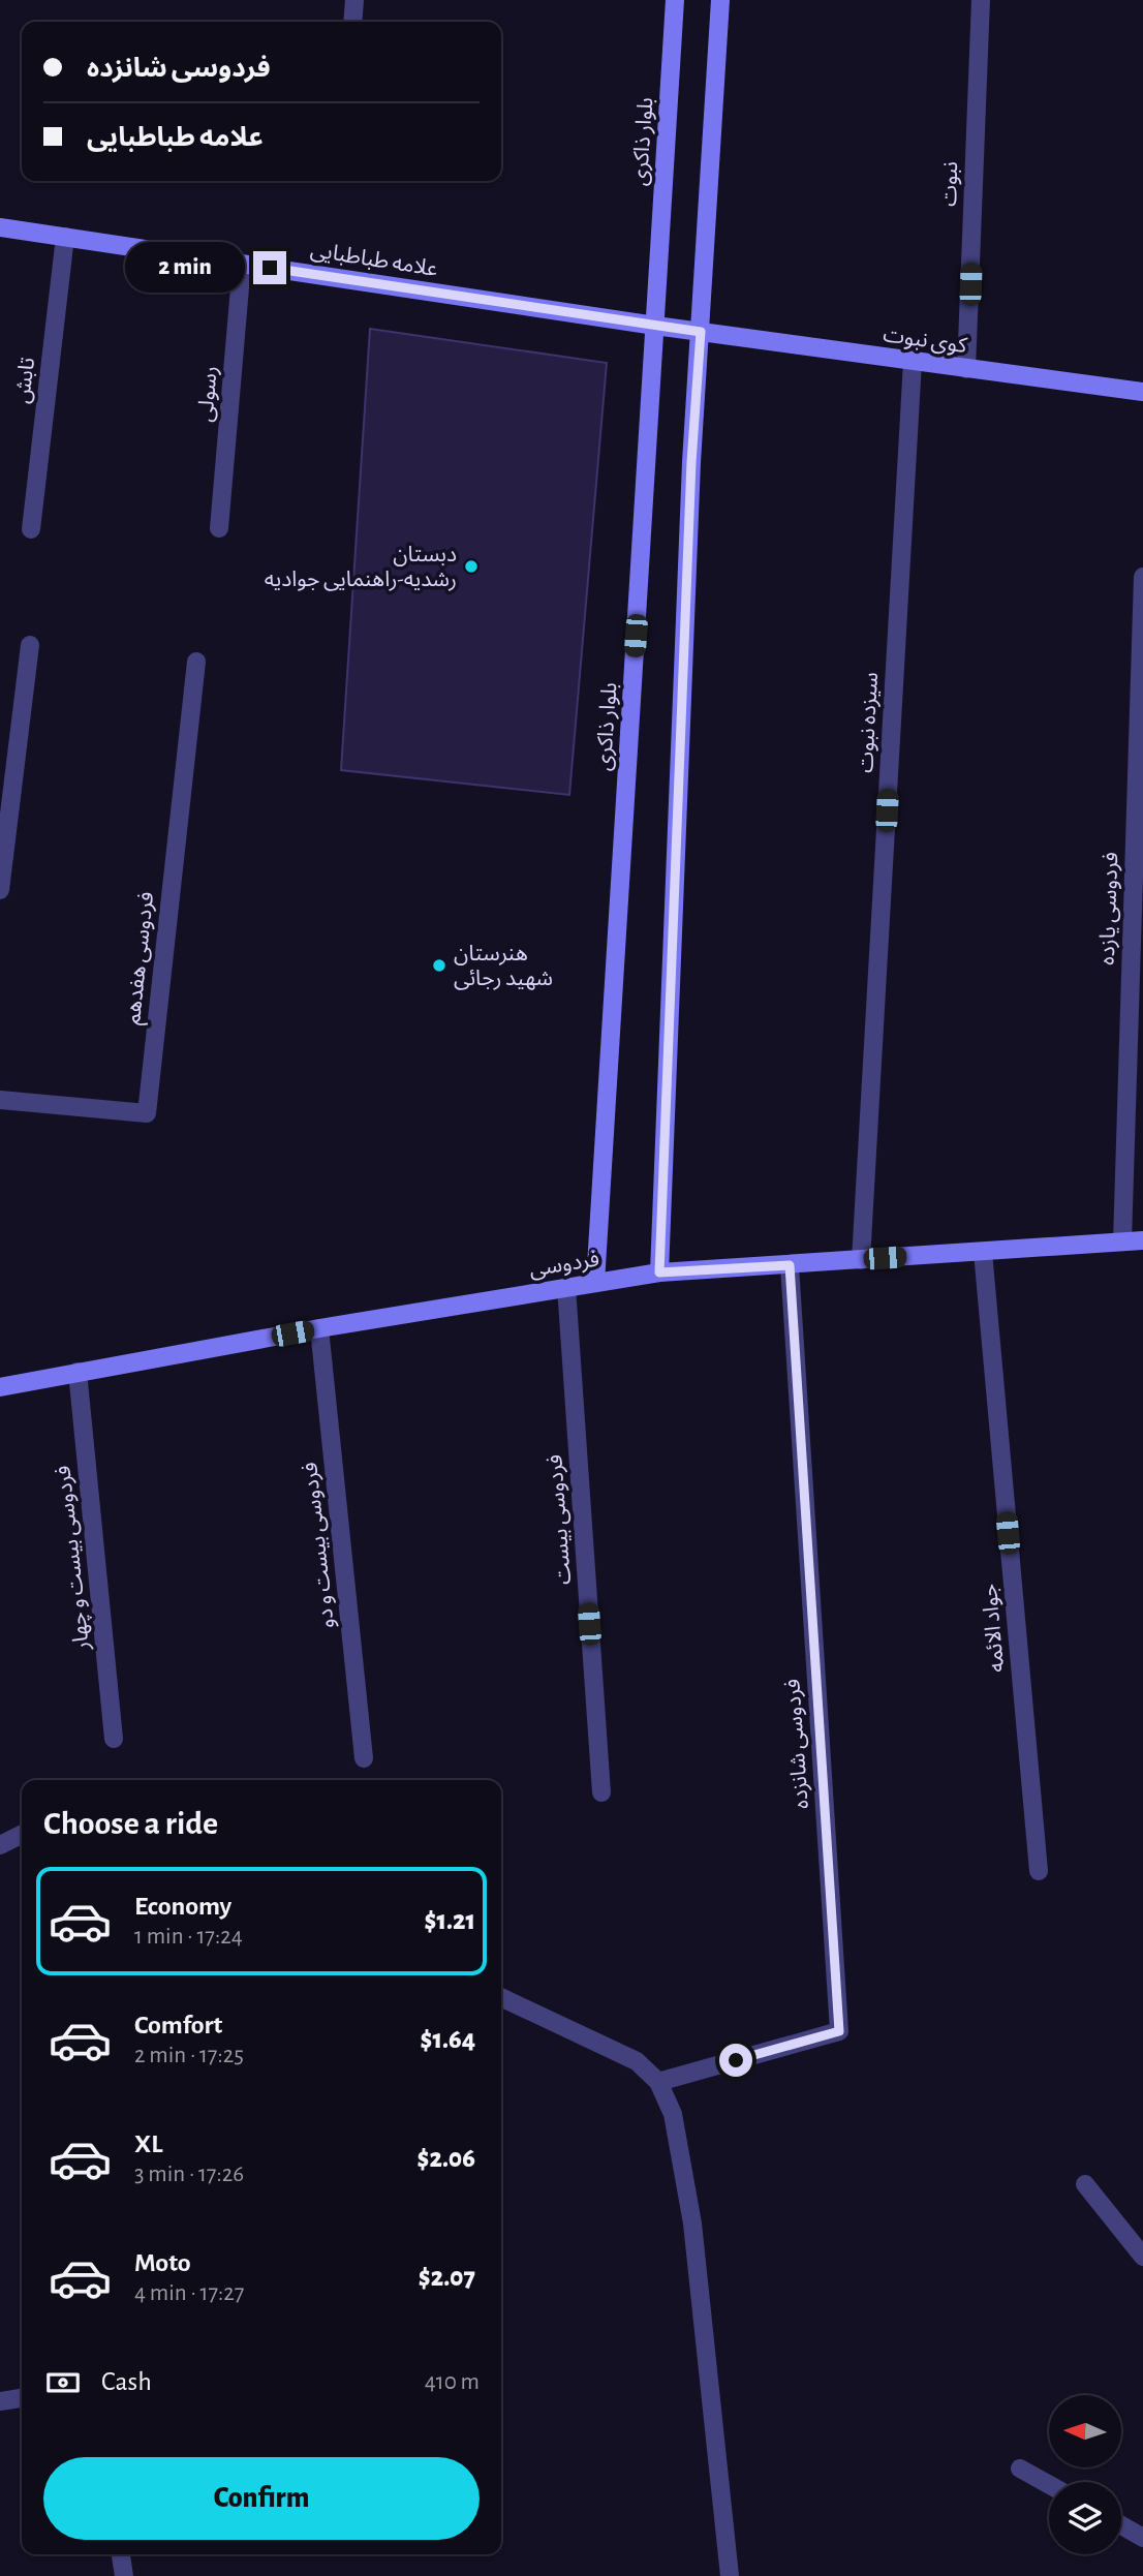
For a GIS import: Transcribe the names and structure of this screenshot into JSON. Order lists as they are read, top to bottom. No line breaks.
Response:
{"streets":{"street":["بلوار ذاکری","نبوت","علامه طباطبایی","کوی نبوت","تابش","رسولی","سیزده نبوت","فردوسی یازده","فردوسی هفدهم","فردوسی","فردوسی بیست","فردوسی بیست و دو","فردوسی بیست و چهار","جواد الائمه","فردوسی شانزده"]},"crossings":[["بلوار ذاکری","علامه طباطبایی"],["بلوار ذاکری","فردوسی"],["نبوت","کوی نبوت"],["علامه طباطبایی","کوی نبوت"],["علامه طباطبایی","تابش"],["علامه طباطبایی","رسولی"],["کوی نبوت","سیزده نبوت"],["سیزده نبوت","فردوسی"],["فردوسی یازده","فردوسی"],["فردوسی","فردوسی بیست"],["فردوسی","فردوسی بیست و دو"],["فردوسی","فردوسی بیست و چهار"],["فردوسی","جواد الائمه"],["فردوسی","فردوسی شانزده"]],"places":["دبستان رشدیه-راهنمایی جوادیه","هنرستان شهید رجائی"],"north":"left","page":{"banner":["فردوسی شانزده","علامه طباطبایی"],"bubble":"2 min","heading":"Choose a ride","list":[{"name":"Economy","note":"1 min · 17:24","value":"$1.21"},{"name":"Comfort","note":"2 min · 17:25","value":"$1.64"},{"name":"XL","note":"3 min · 17:26","value":"$2.06"},{"name":"Moto","note":"4 min · 17:27","value":"$2.07"}],"pay":["Cash","410 m"],"buttons":"Confirm"}}
